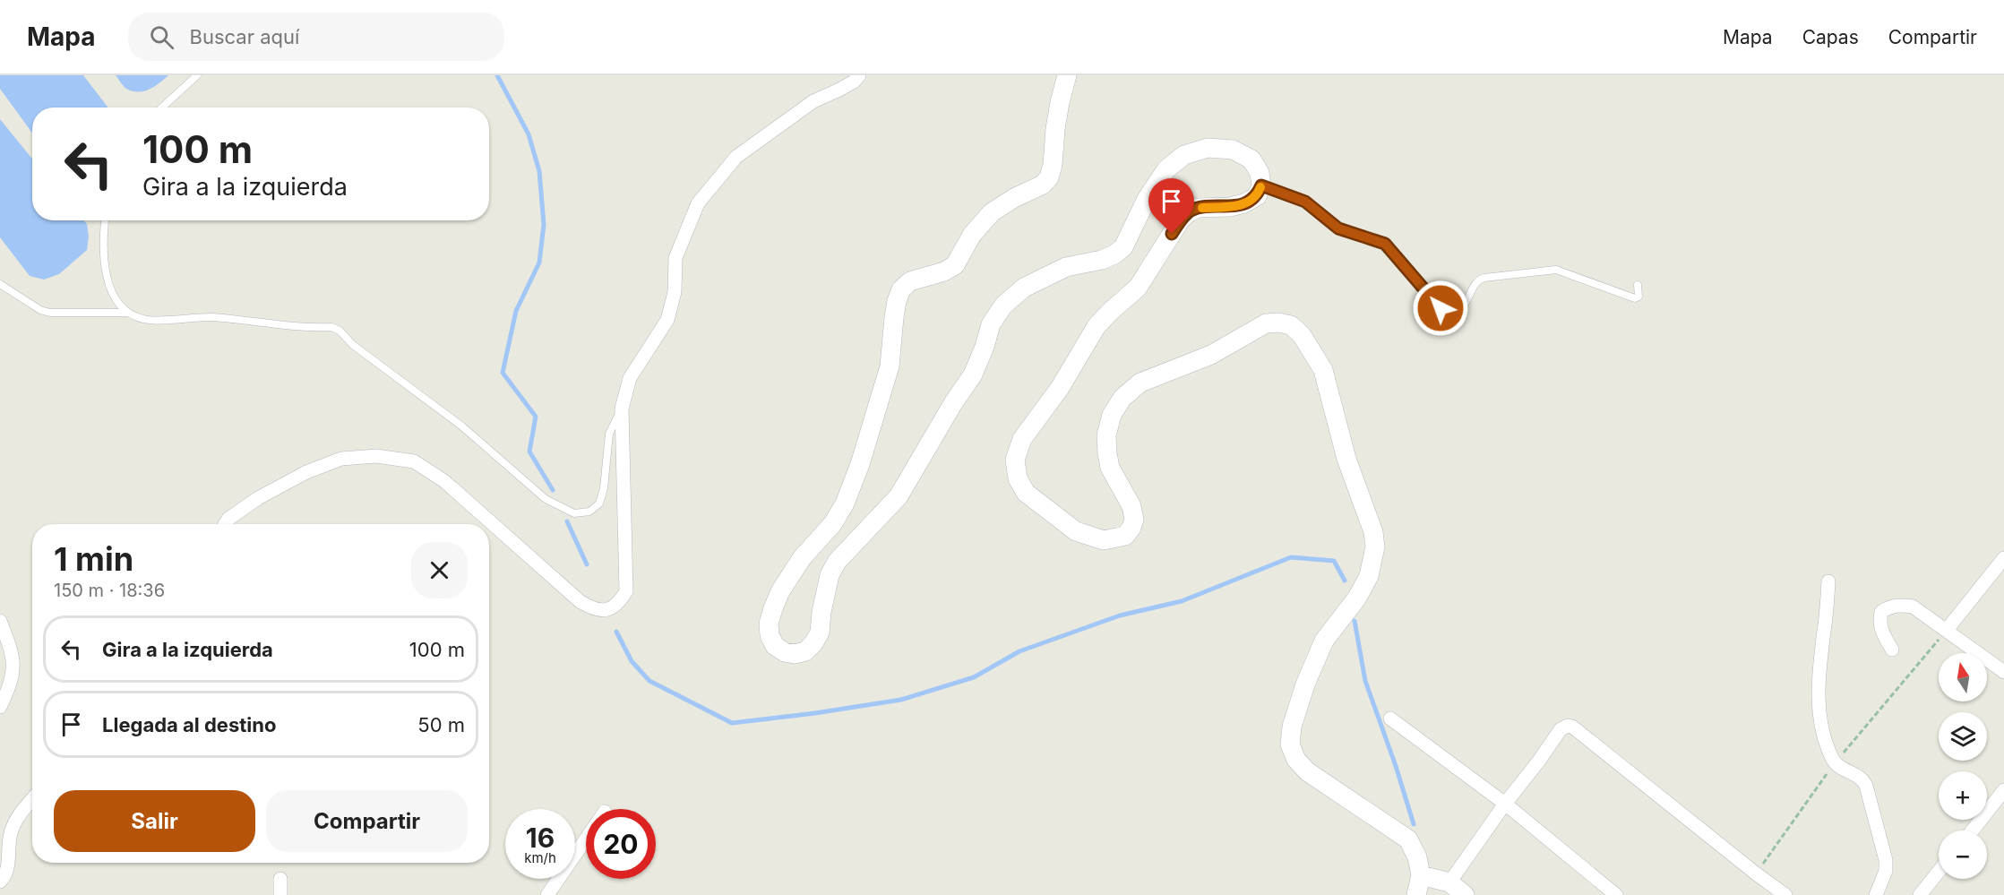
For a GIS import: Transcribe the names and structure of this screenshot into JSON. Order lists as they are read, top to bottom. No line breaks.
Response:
{"north":"top","page":{"header":"Mapa","search":"Buscar aquí","nav":["Mapa","Capas","Compartir"],"turn":["100 m","Gira a la izquierda"],"heading":["1 min","150 m · 18:36"],"list":[{"name":"Gira a la izquierda","value":"100 m"},{"name":"Llegada al destino","value":"50 m"}],"map_buttons":["+","−"],"buttons":["Salir","Compartir"],"speed":"16 km/h","limit":"20"}}
